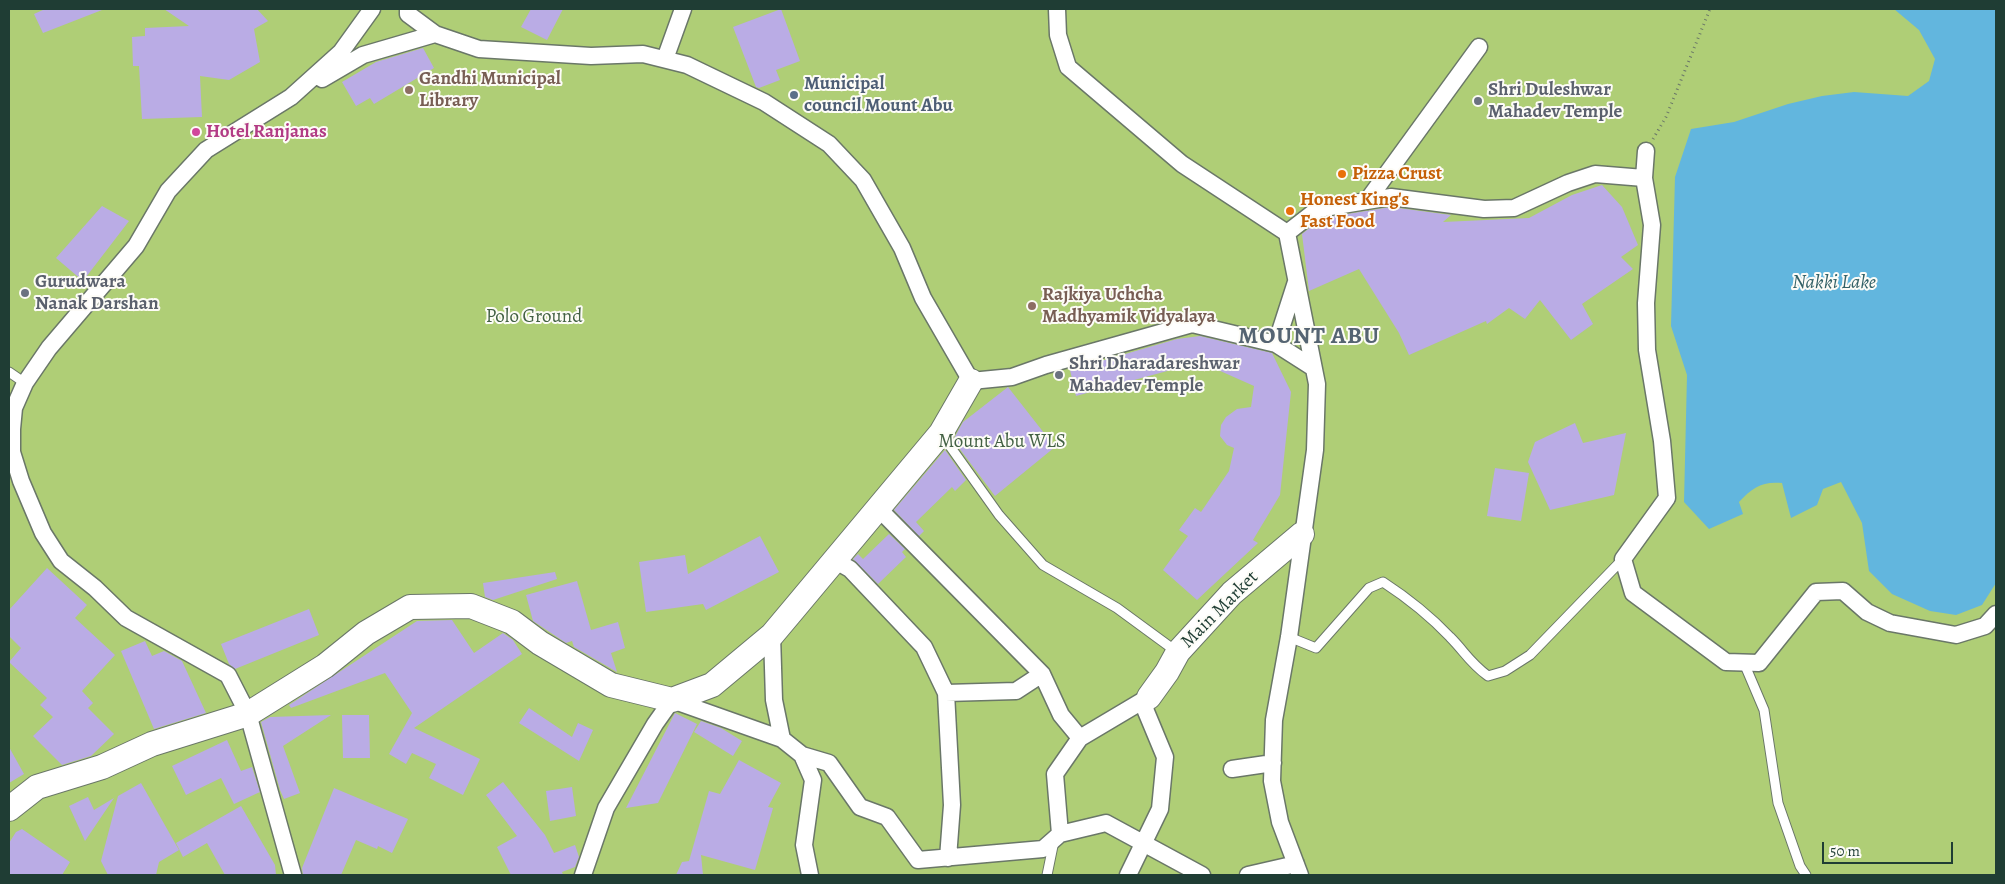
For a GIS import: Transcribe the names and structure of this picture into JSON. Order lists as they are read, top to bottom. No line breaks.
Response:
{"streets":{"main road":["Main Market"]},"districts":["MOUNT ABU"],"water":["Nakki Lake"],"parks":["Polo Ground","Mount Abu WLS"],"places":["Gandhi Municipal Library","Municipal council Mount Abu","Shri Duleshwar Mahadev Temple","Hotel Ranjanas","Pizza Crust","Honest King's Fast Food","Gurudwara Nanak Darshan","Rajkiya Uchcha Madhyamik Vidyalaya","Shri Dharadareshwar Mahadev Temple"],"scale_bar":"50 m"}
